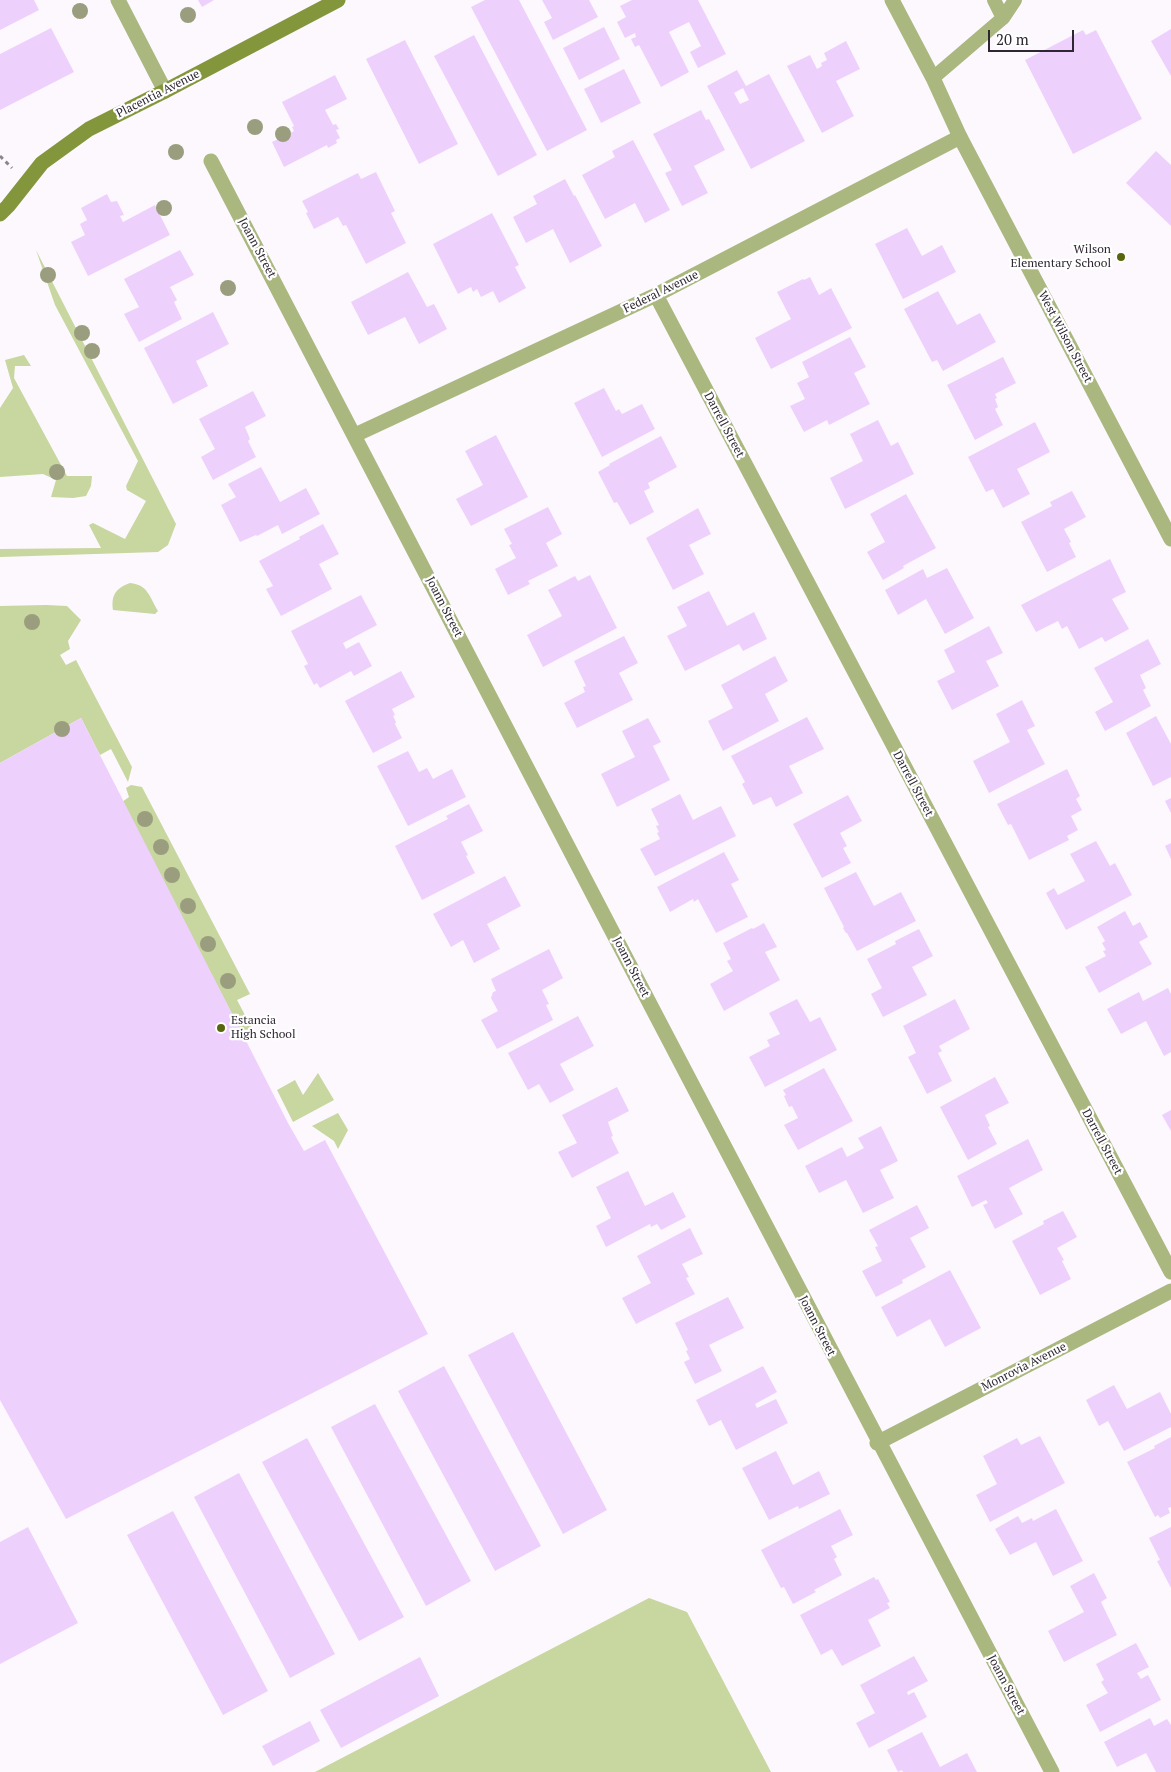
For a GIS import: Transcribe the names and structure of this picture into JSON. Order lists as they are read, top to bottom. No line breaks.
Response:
{"streets":{"main road":["Placentia Avenue"],"street":["Joann Street","Federal Avenue","West Wilson Street","Darrell Street","Monrovia Avenue"]},"crossings":[["Joann Street","Federal Avenue"],["Joann Street","Monrovia Avenue"],["Federal Avenue","West Wilson Street"],["Federal Avenue","Darrell Street"]],"places":["Wilson Elementary School","Estancia High School"],"scale_bar":"20 m"}
